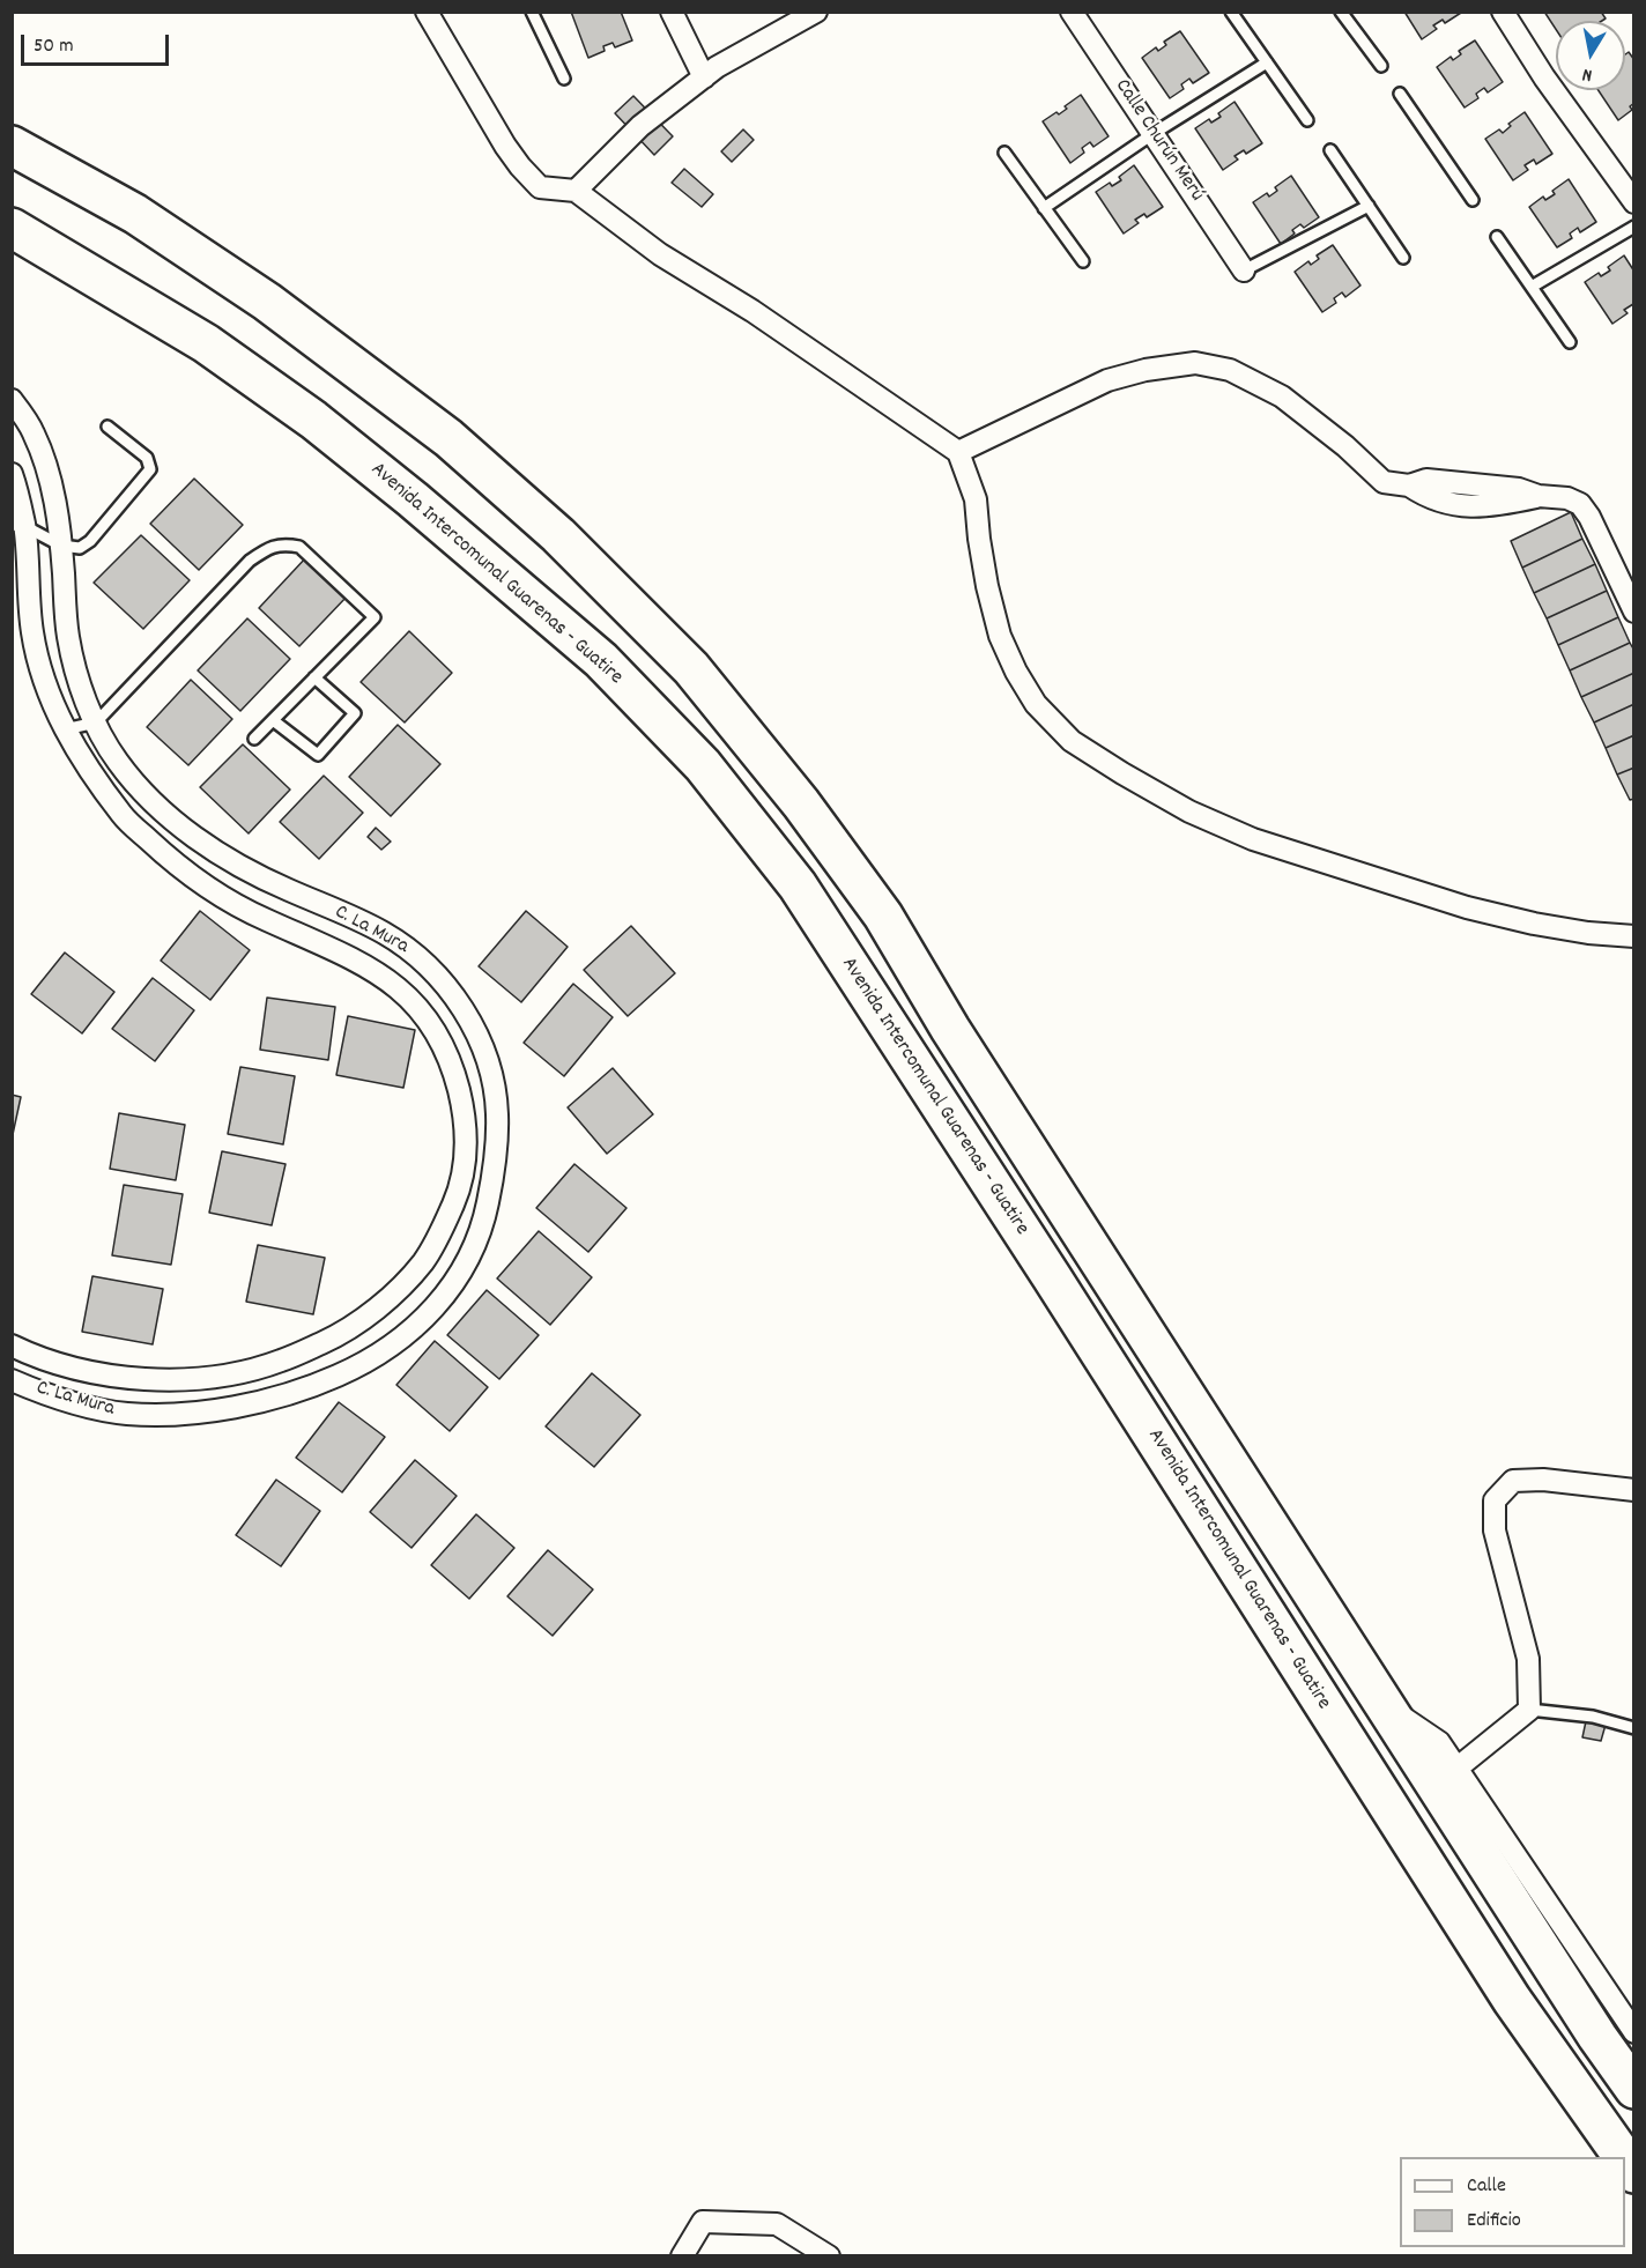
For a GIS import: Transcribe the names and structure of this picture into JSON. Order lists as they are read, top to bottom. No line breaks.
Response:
{"streets":{"highway":["Avenida Intercomunal Guarenas - Guatire"],"street":["Calle Churún Merú","C. La Mura"]},"legend":["Calle","Edificio"],"scale_bar":"50 m","north":"bottom"}
